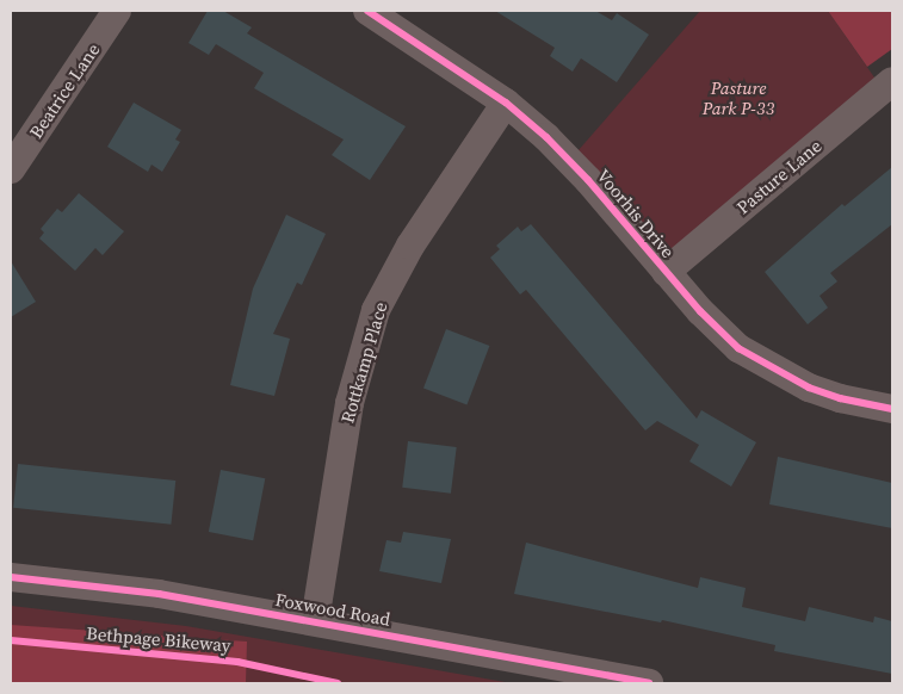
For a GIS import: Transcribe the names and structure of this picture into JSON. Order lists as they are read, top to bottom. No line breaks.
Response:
{"streets":{"street":["Beatrice Lane","Pasture Lane","Voorhis Drive","Rottkamp Place","Foxwood Road"],"cycle path":["Bethpage Bikeway"]},"crossings":[["Pasture Lane","Voorhis Drive"],["Voorhis Drive","Rottkamp Place"],["Rottkamp Place","Foxwood Road"]],"parks":["Pasture Park P-33"]}
